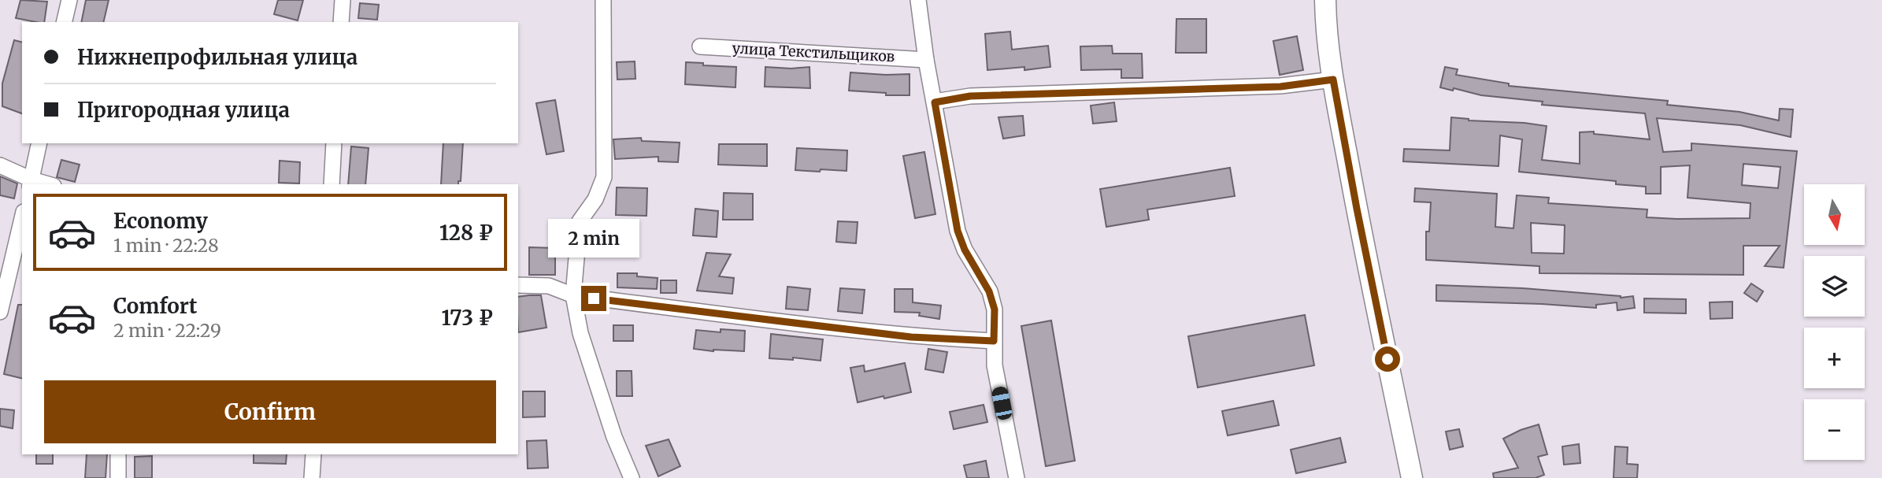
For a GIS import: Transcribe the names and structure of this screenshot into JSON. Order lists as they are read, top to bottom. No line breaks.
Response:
{"streets":{"street":["улица Текстильщиков"]},"north":"bottom","page":{"banner":["Нижнепрофильная улица","Пригородная улица"],"map_buttons":["+","−"],"list":[{"name":"Economy","note":"1 min · 22:28","value":"128 ₽"},{"name":"Comfort","note":"2 min · 22:29","value":"173 ₽"}],"bubble":"2 min","buttons":"Confirm"}}
